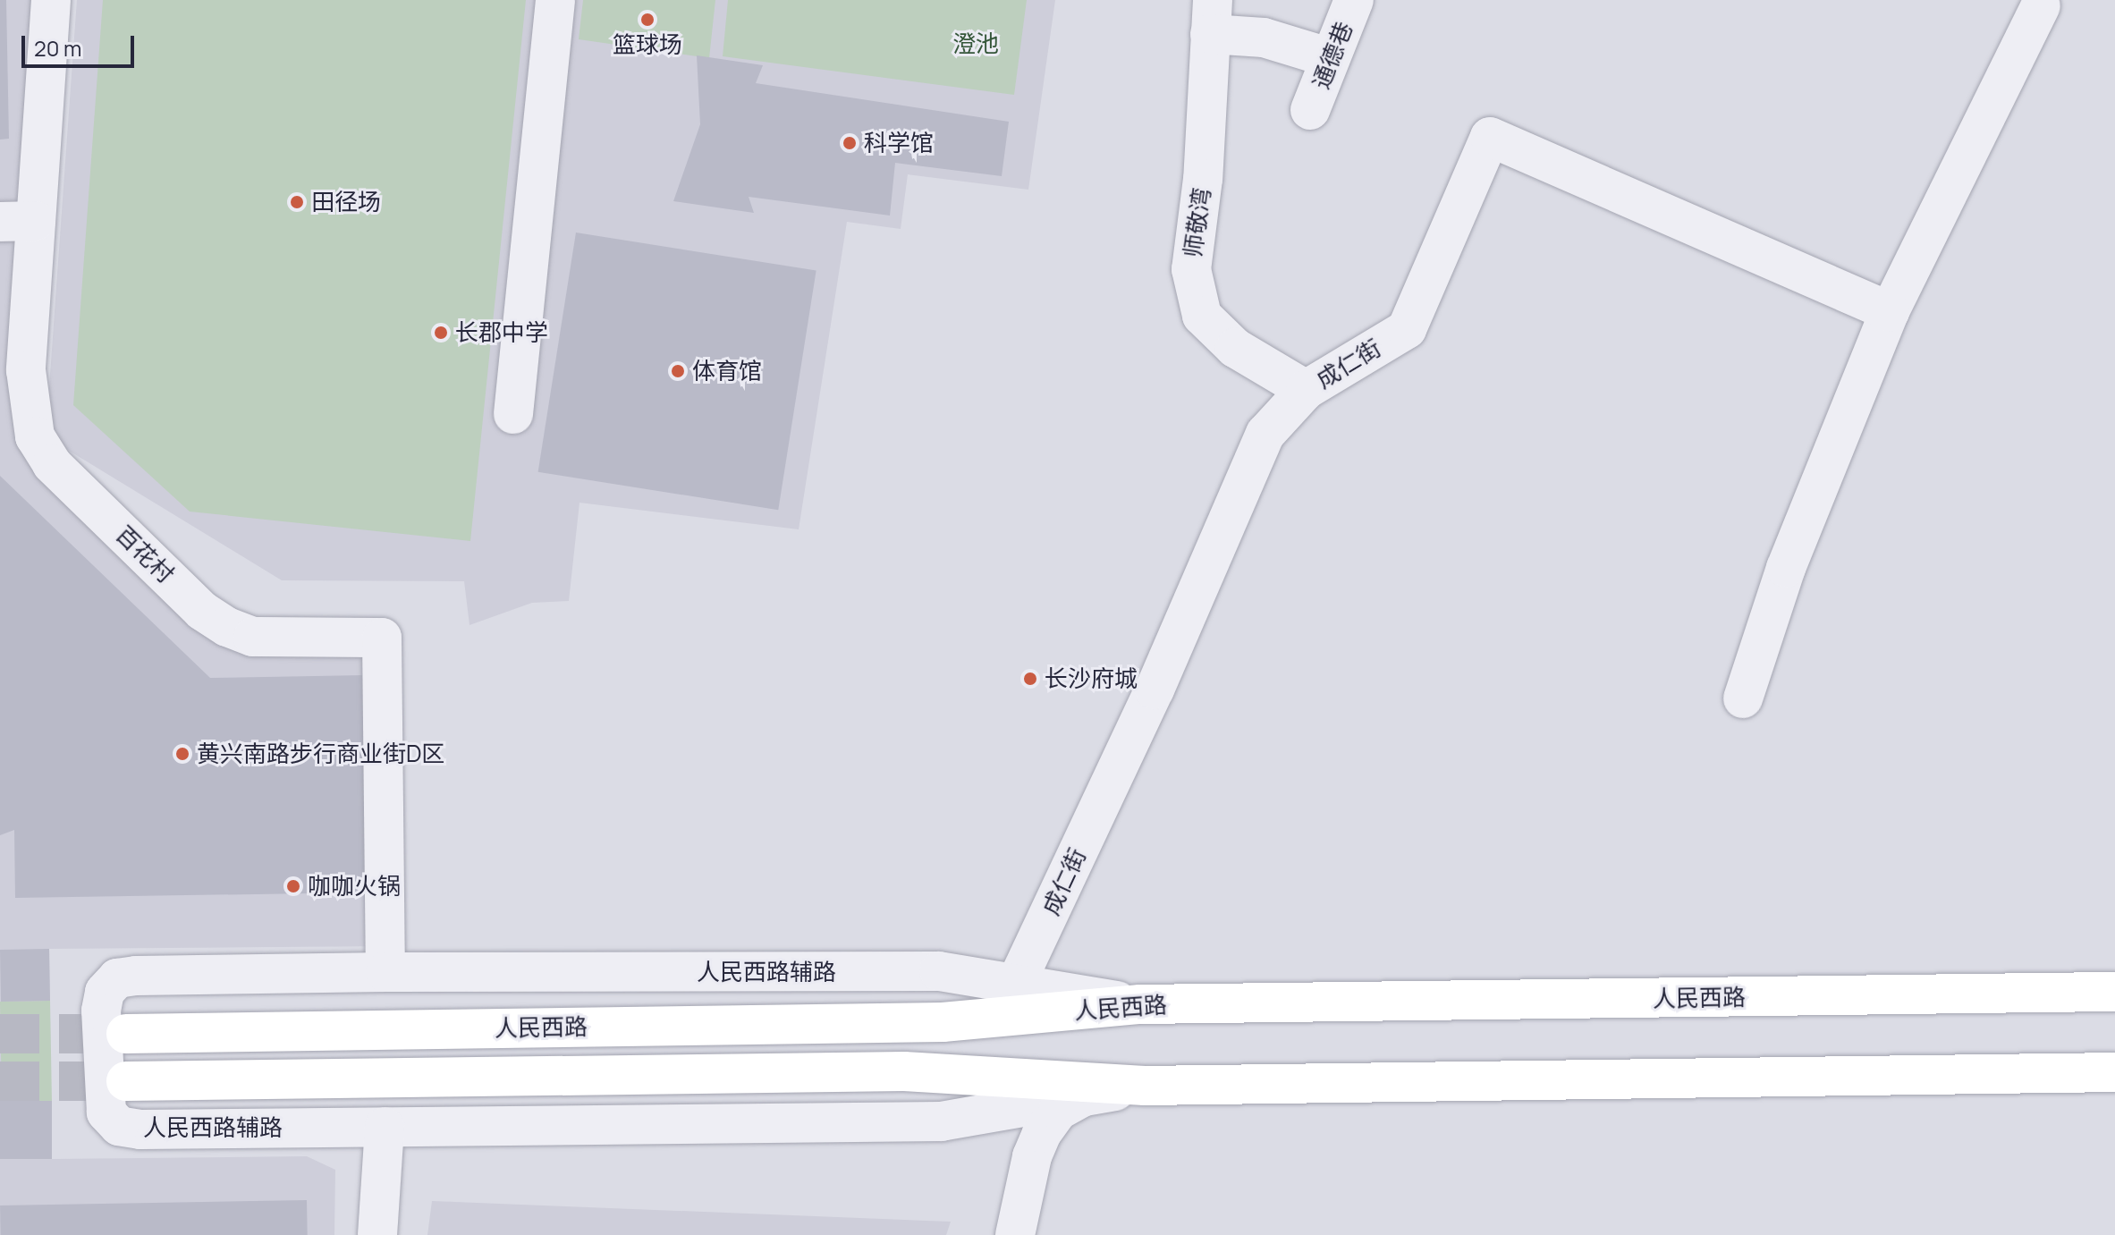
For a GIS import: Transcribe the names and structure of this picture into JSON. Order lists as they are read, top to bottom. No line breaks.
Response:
{"streets":{"main road":["人民西路"],"street":["通德巷","师敬湾","成仁街","百花村","人民西路辅路"]},"crossings":[["师敬湾","成仁街"],["成仁街","人民西路辅路"],["百花村","人民西路辅路"],["人民西路辅路","人民西路"]],"parks":["澄池"],"places":["篮球场","科学馆","田径场","长郡中学","体育馆","长沙府城","黄兴南路步行商业街D区","咖咖火锅"],"scale_bar":"20 m"}
